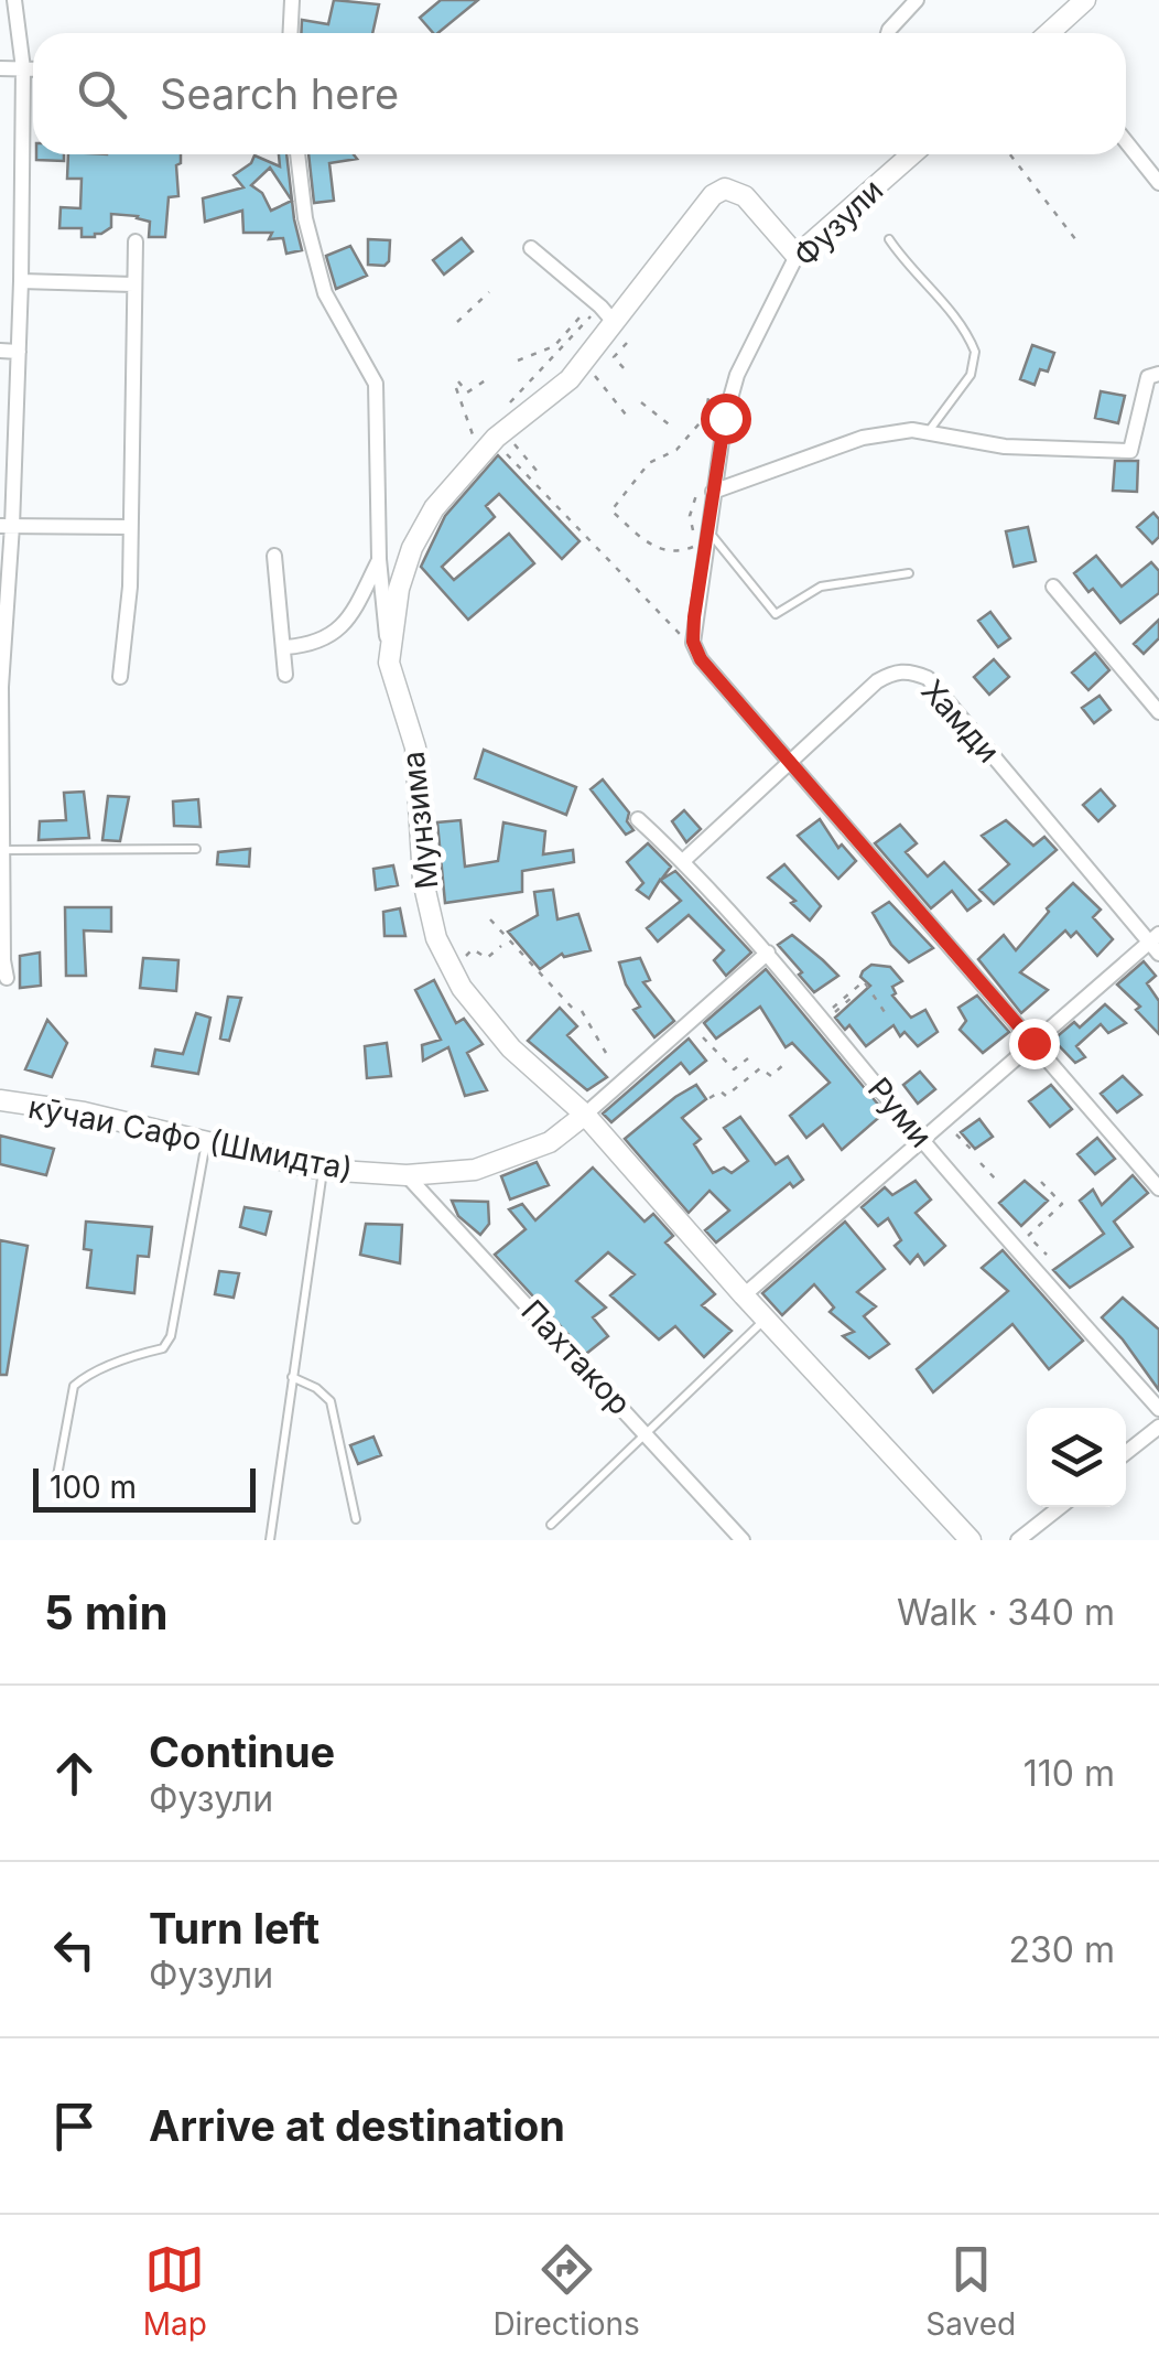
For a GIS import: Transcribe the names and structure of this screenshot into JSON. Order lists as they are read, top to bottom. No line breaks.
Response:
{"streets":{"street":["Фузули","Хамди","Мунзима","Руми","кӯчаи Сафо (Шмидта)","Пахтакор"]},"crossings":[["Фузули","Хамди"],["Фузули","Мунзима"],["Хамди","Руми"],["Мунзима","кӯчаи Сафо (Шмидта)"],["Руми","кӯчаи Сафо (Шмидта)"],["кӯчаи Сафо (Шмидта)","Пахтакор"]],"scale_bar":"100 m","page":{"search":"Search here","scale":"100 m","heading":["5 min","Walk · 340 m"],"list":[["Continue","Фузули","110 m"],["Turn left","Фузули","230 m"],"Arrive at destination"],"nav":["Map","Directions","Saved"]}}
